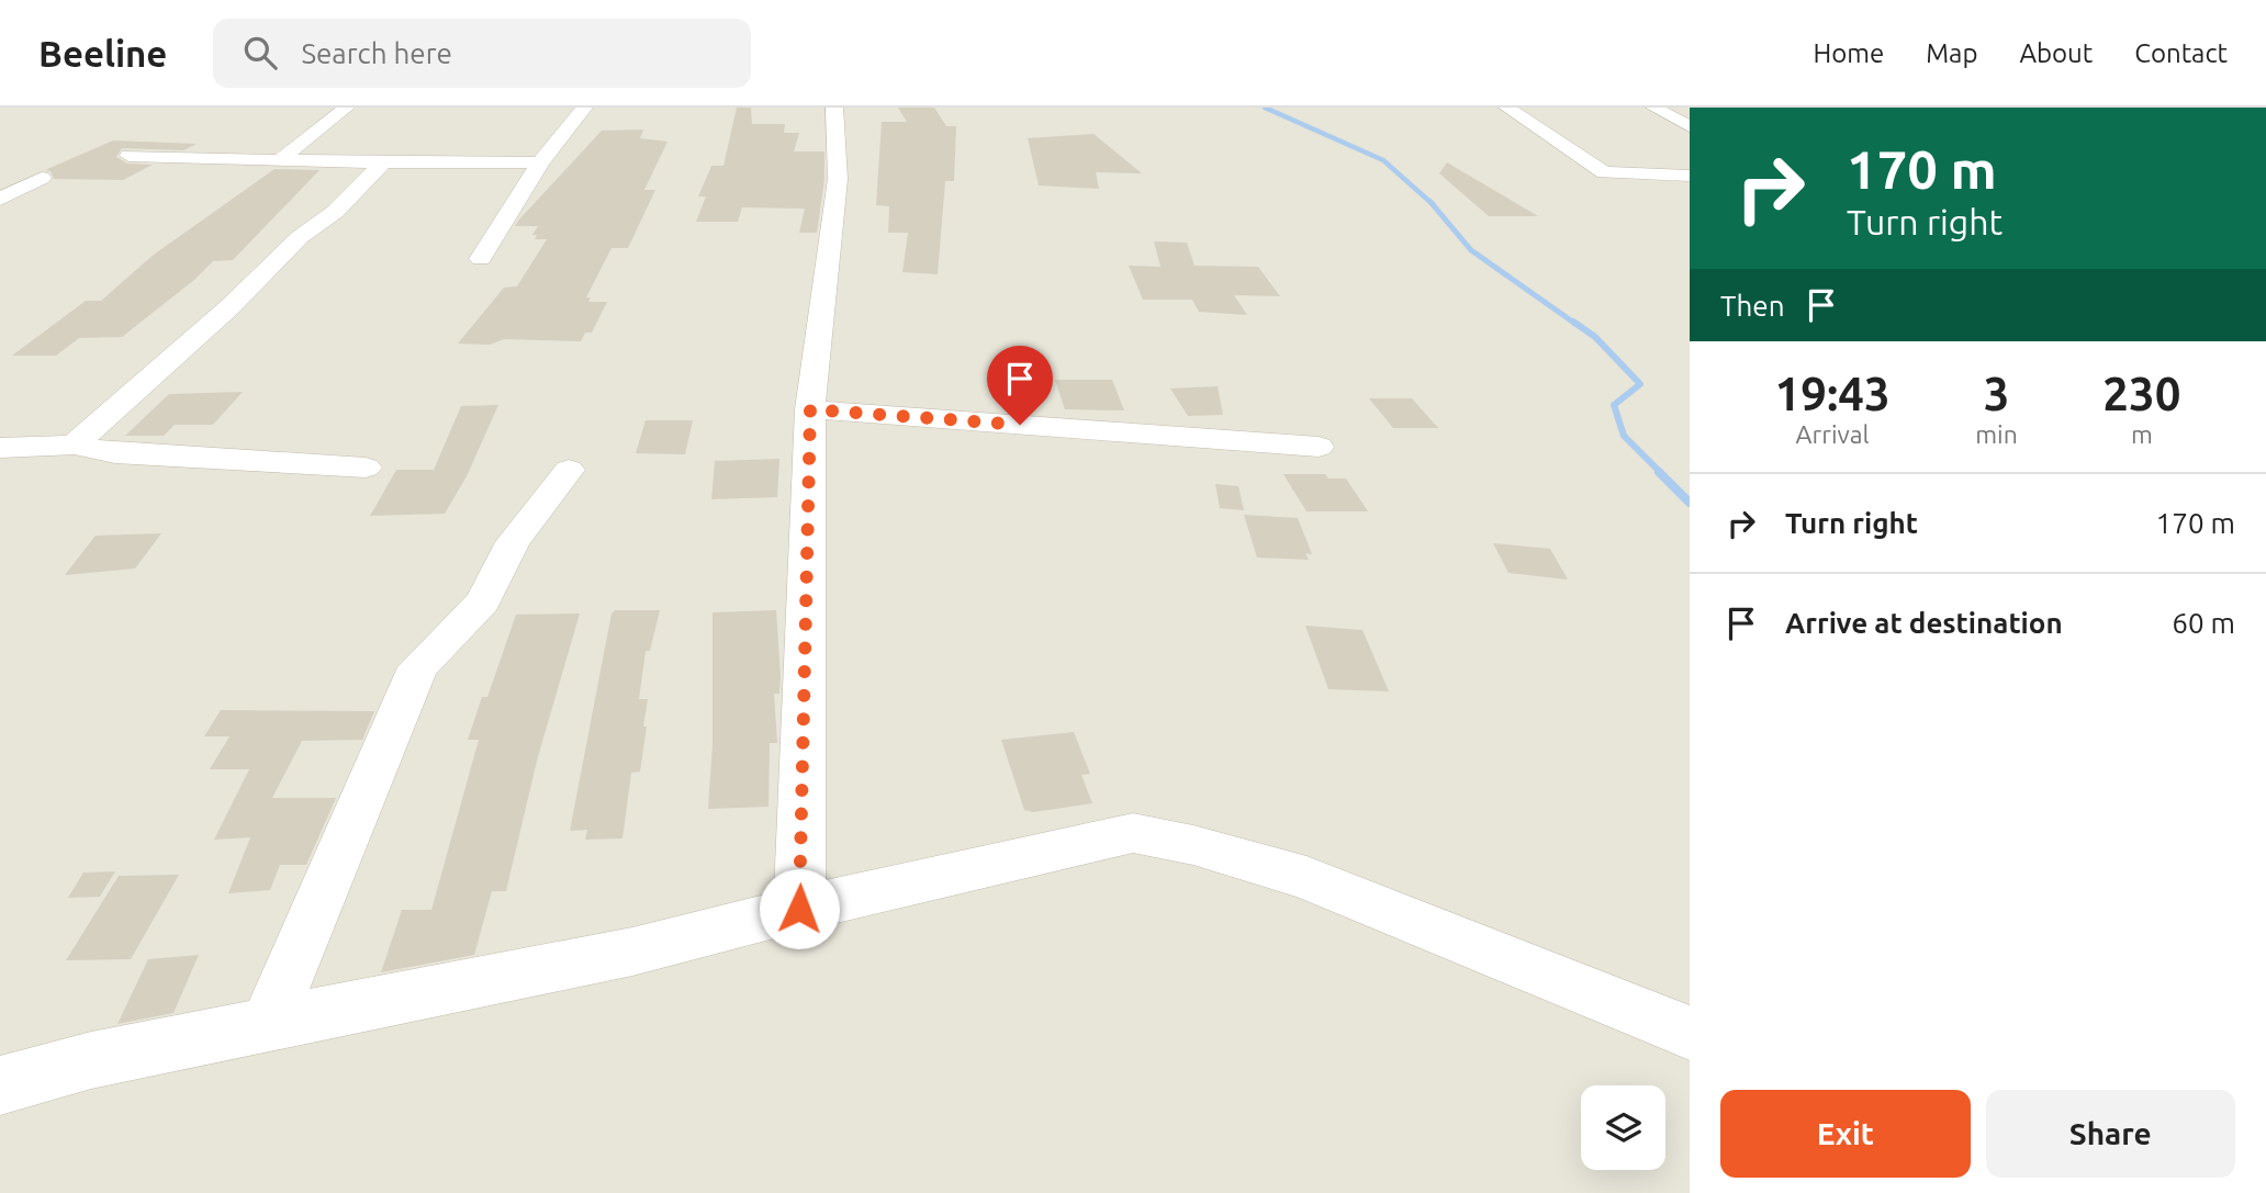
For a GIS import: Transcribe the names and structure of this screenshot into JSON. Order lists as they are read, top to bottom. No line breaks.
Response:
{"page":{"header":"Beeline","search":"Search here","nav":["Home","Map","About","Contact"],"turn":["170 m","Turn right"],"then":"Then","eta":["19:43","Arrival","3","min","230","m"],"list":[{"name":"Turn right","value":"170 m"},{"name":"Arrive at destination","value":"60 m"}],"buttons":["Exit","Share"]}}
